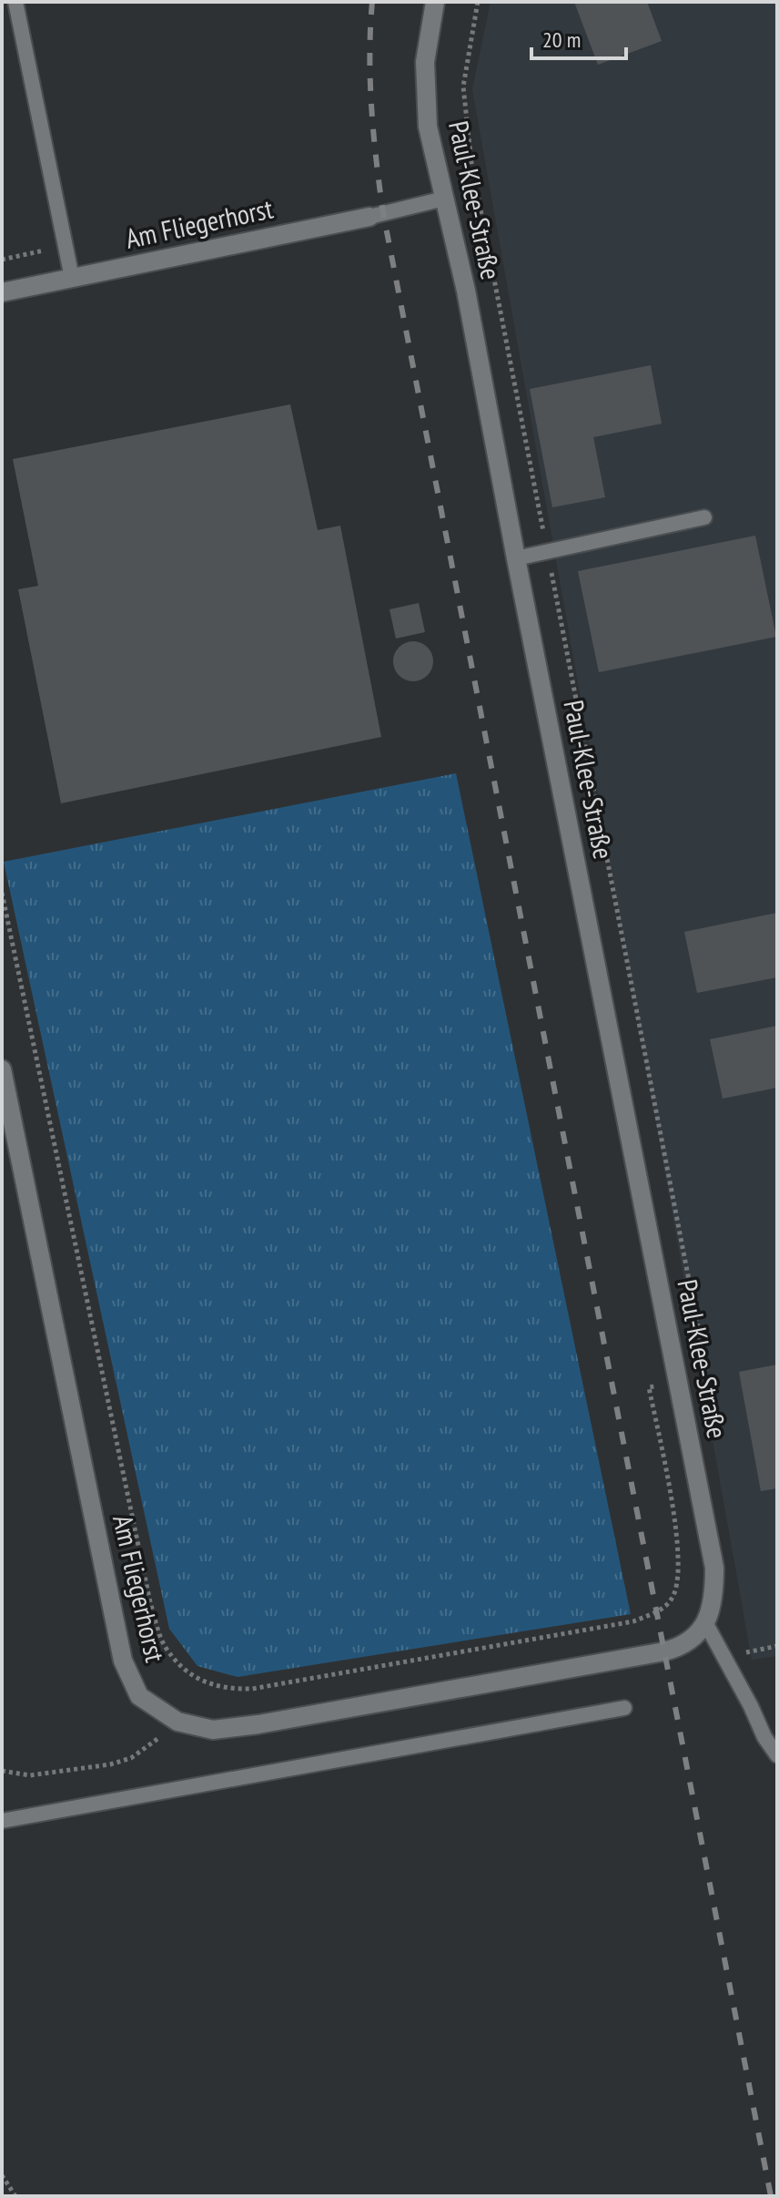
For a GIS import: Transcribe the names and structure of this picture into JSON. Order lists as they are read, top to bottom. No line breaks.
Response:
{"streets":{"street":["Paul-Klee-Straße","Am Fliegerhorst"]},"crossings":[["Paul-Klee-Straße","Am Fliegerhorst"]],"scale_bar":"20 m"}
